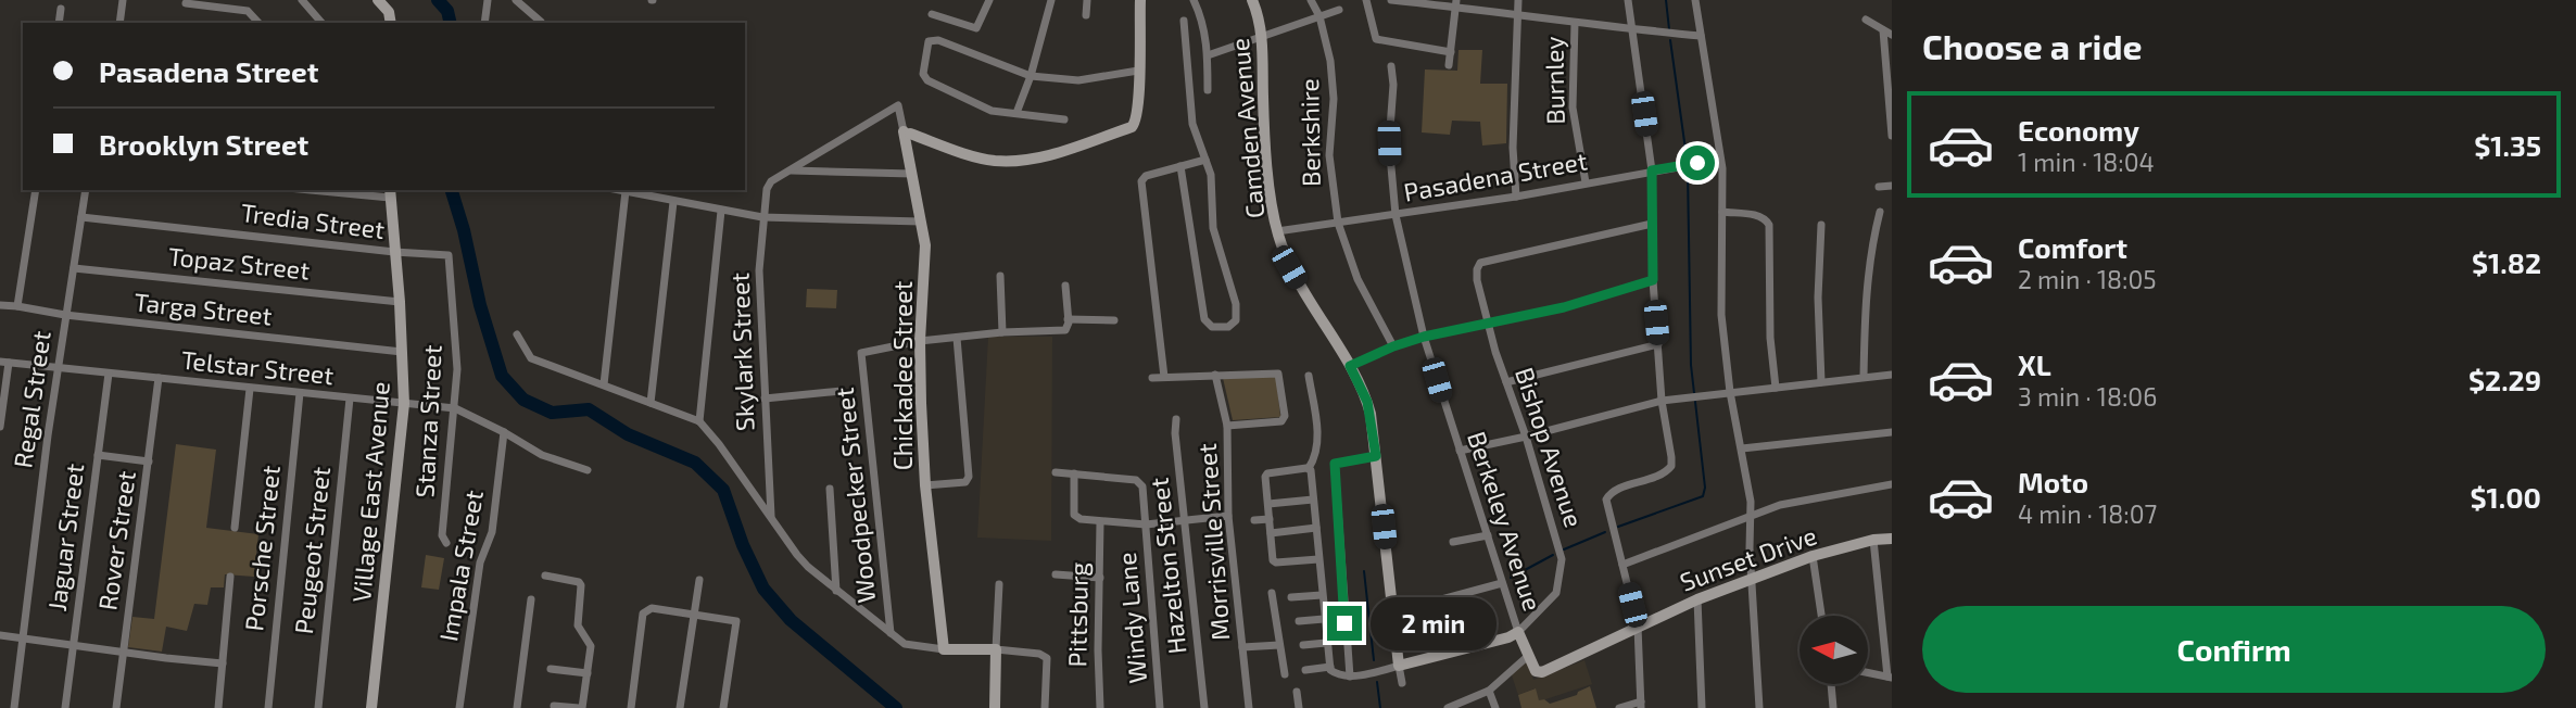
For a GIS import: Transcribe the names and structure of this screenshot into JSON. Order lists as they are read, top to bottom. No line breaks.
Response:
{"streets":{"street":["Burnley","Camden Avenue","Berkshire","Pasadena Street","Tredia Street","Topaz Street","Targa Street","Skylark Street","Telstar Street","Chickadee Street","Regal Street","Stanza Street","Bishop Avenue","Village East Avenue","Woodpecker Street","Berkeley Avenue","Jaguar Street","Rover Street","Morrisville Street","Porsche Street","Peugeot Street","Sunset Drive","Impala Street","Hazelton Street","Pittsburg","Windy Lane"]},"crossings":[["Burnley","Pasadena Street"],["Camden Avenue","Pasadena Street"],["Berkshire","Pasadena Street"],["Pasadena Street","Berkeley Avenue"],["Tredia Street","Regal Street"],["Tredia Street","Stanza Street"],["Tredia Street","Village East Avenue"],["Topaz Street","Regal Street"],["Topaz Street","Village East Avenue"],["Targa Street","Regal Street"],["Targa Street","Village East Avenue"],["Skylark Street","Chickadee Street"],["Telstar Street","Regal Street"],["Telstar Street","Stanza Street"],["Telstar Street","Village East Avenue"],["Telstar Street","Jaguar Street"],["Telstar Street","Rover Street"],["Telstar Street","Porsche Street"],["Telstar Street","Peugeot Street"],["Telstar Street","Impala Street"],["Chickadee Street","Woodpecker Street"],["Bishop Avenue","Berkeley Avenue"]],"north":"left","page":{"heading":"Choose a ride","banner":["Pasadena Street","Brooklyn Street"],"list":[{"name":"Economy","note":"1 min · 18:04","value":"$1.35"},{"name":"Comfort","note":"2 min · 18:05","value":"$1.82"},{"name":"XL","note":"3 min · 18:06","value":"$2.29"},{"name":"Moto","note":"4 min · 18:07","value":"$1.00"}],"buttons":"Confirm","bubble":"2 min"}}
